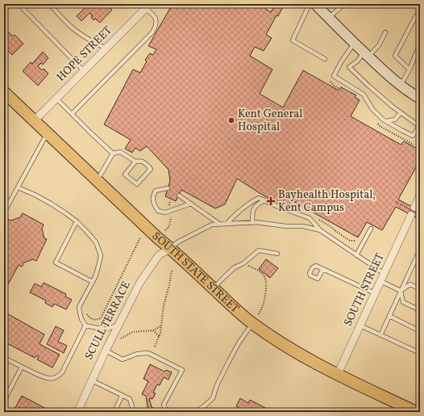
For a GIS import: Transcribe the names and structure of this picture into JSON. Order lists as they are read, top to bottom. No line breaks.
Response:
{"streets":{"main road":["SOUTH STATE STREET"],"street":["HOPE STREET","SOUTH STREET","SCULL TERRACE"]},"crossings":[["HOPE STREET","SOUTH STATE STREET"],["SOUTH STATE STREET","SOUTH STREET"],["SOUTH STATE STREET","SCULL TERRACE"]],"places":{"other":["Kent General Hospital"],"health":["Bayhealth Hospital, Kent Campus"]}}
